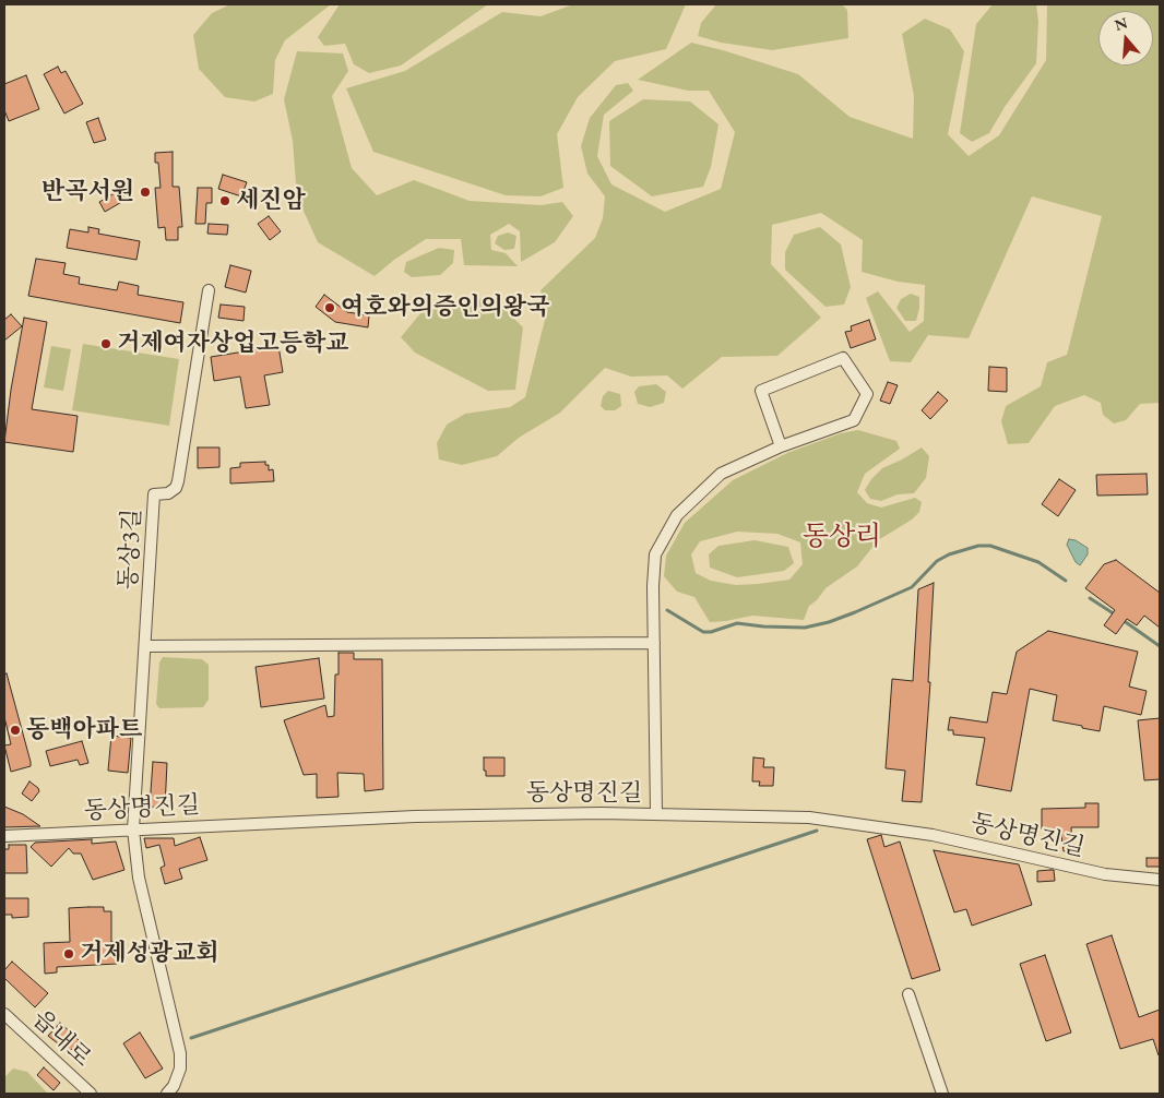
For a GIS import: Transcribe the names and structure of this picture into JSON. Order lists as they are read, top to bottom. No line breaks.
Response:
{"streets":{"street":["동상3길","동상명진길","읍내로"]},"crossings":[["동상3길","동상명진길"]],"districts":["동상리"],"places":["반곡서원","세진암","여호와의증인의왕국","거제여자상업고등학교","동백아파트","거제성광교회"],"north":"top"}
